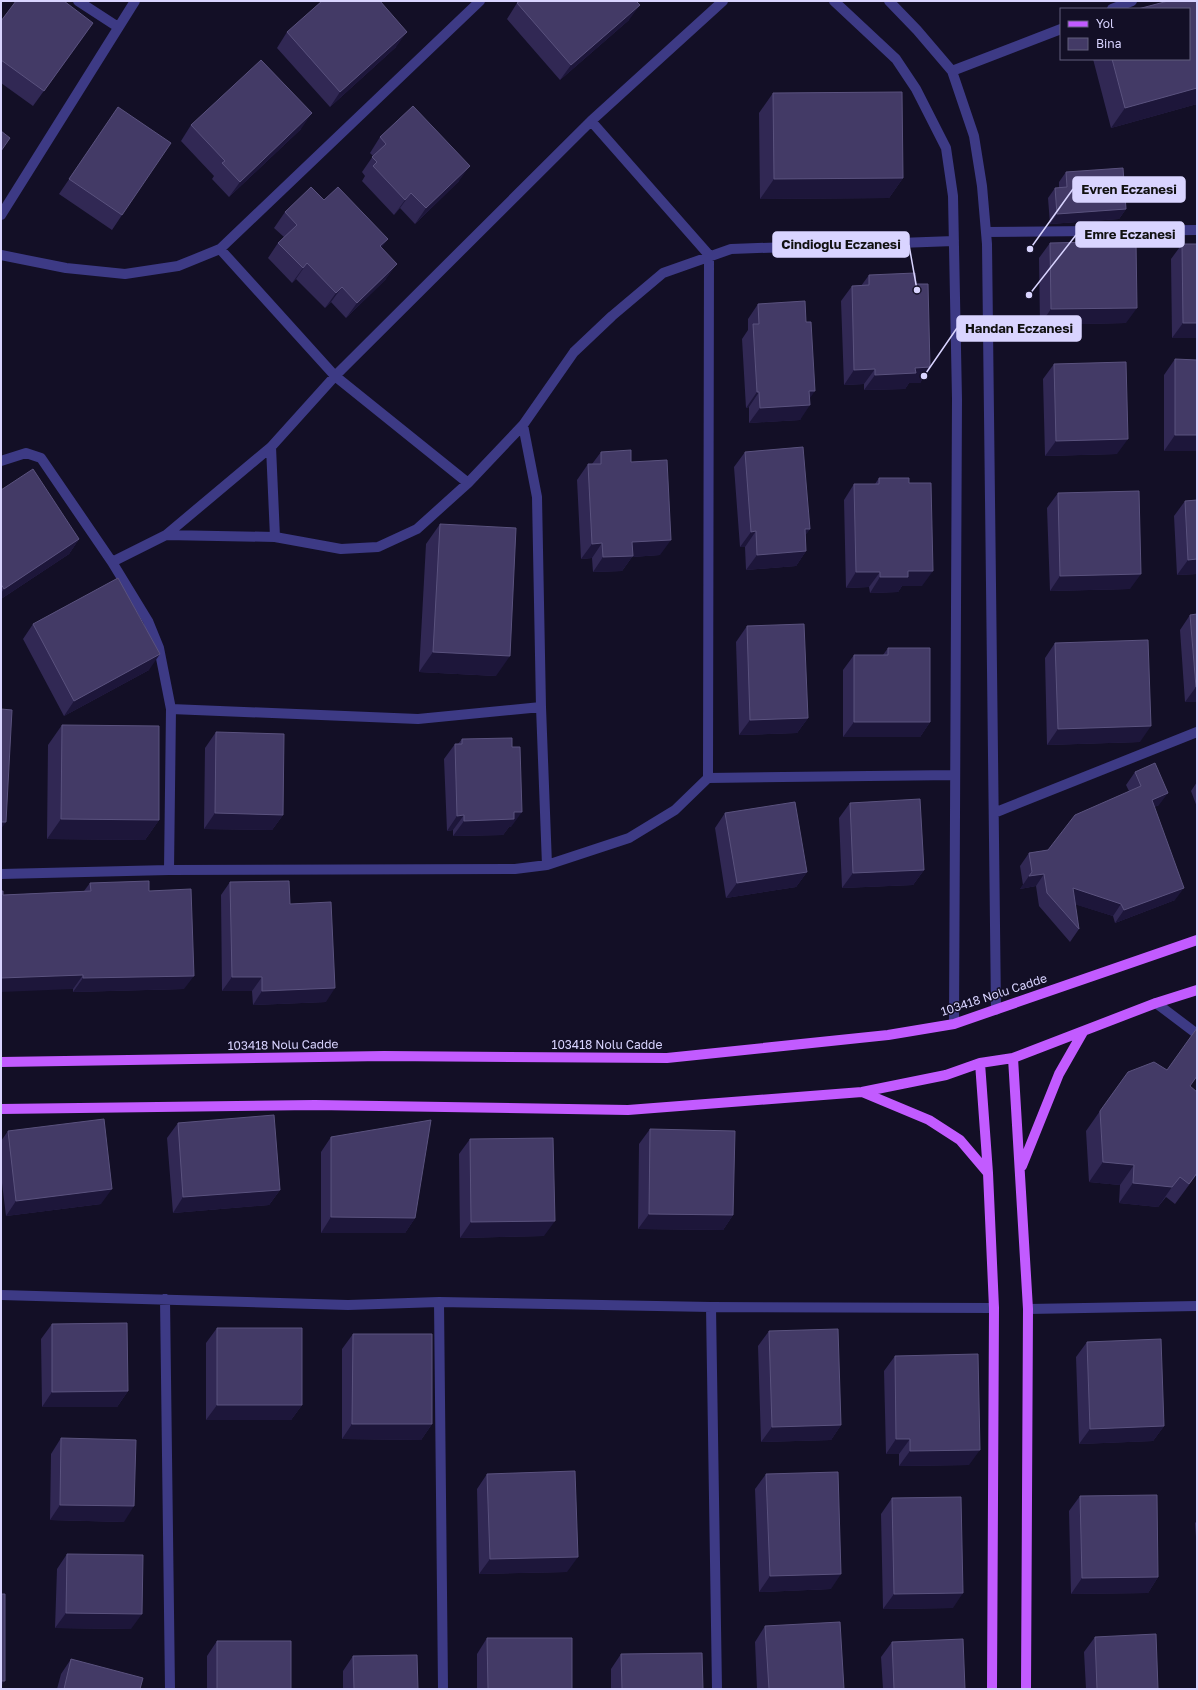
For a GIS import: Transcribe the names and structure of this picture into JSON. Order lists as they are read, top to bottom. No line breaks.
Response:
{"streets":{"main road":["103418 Nolu Cadde"]},"places":["Evren Eczanesi","Cindioğlu Eczanesi","Emre Eczanesi","Handan Eczanesi"],"legend":["Yol","Bina"]}
